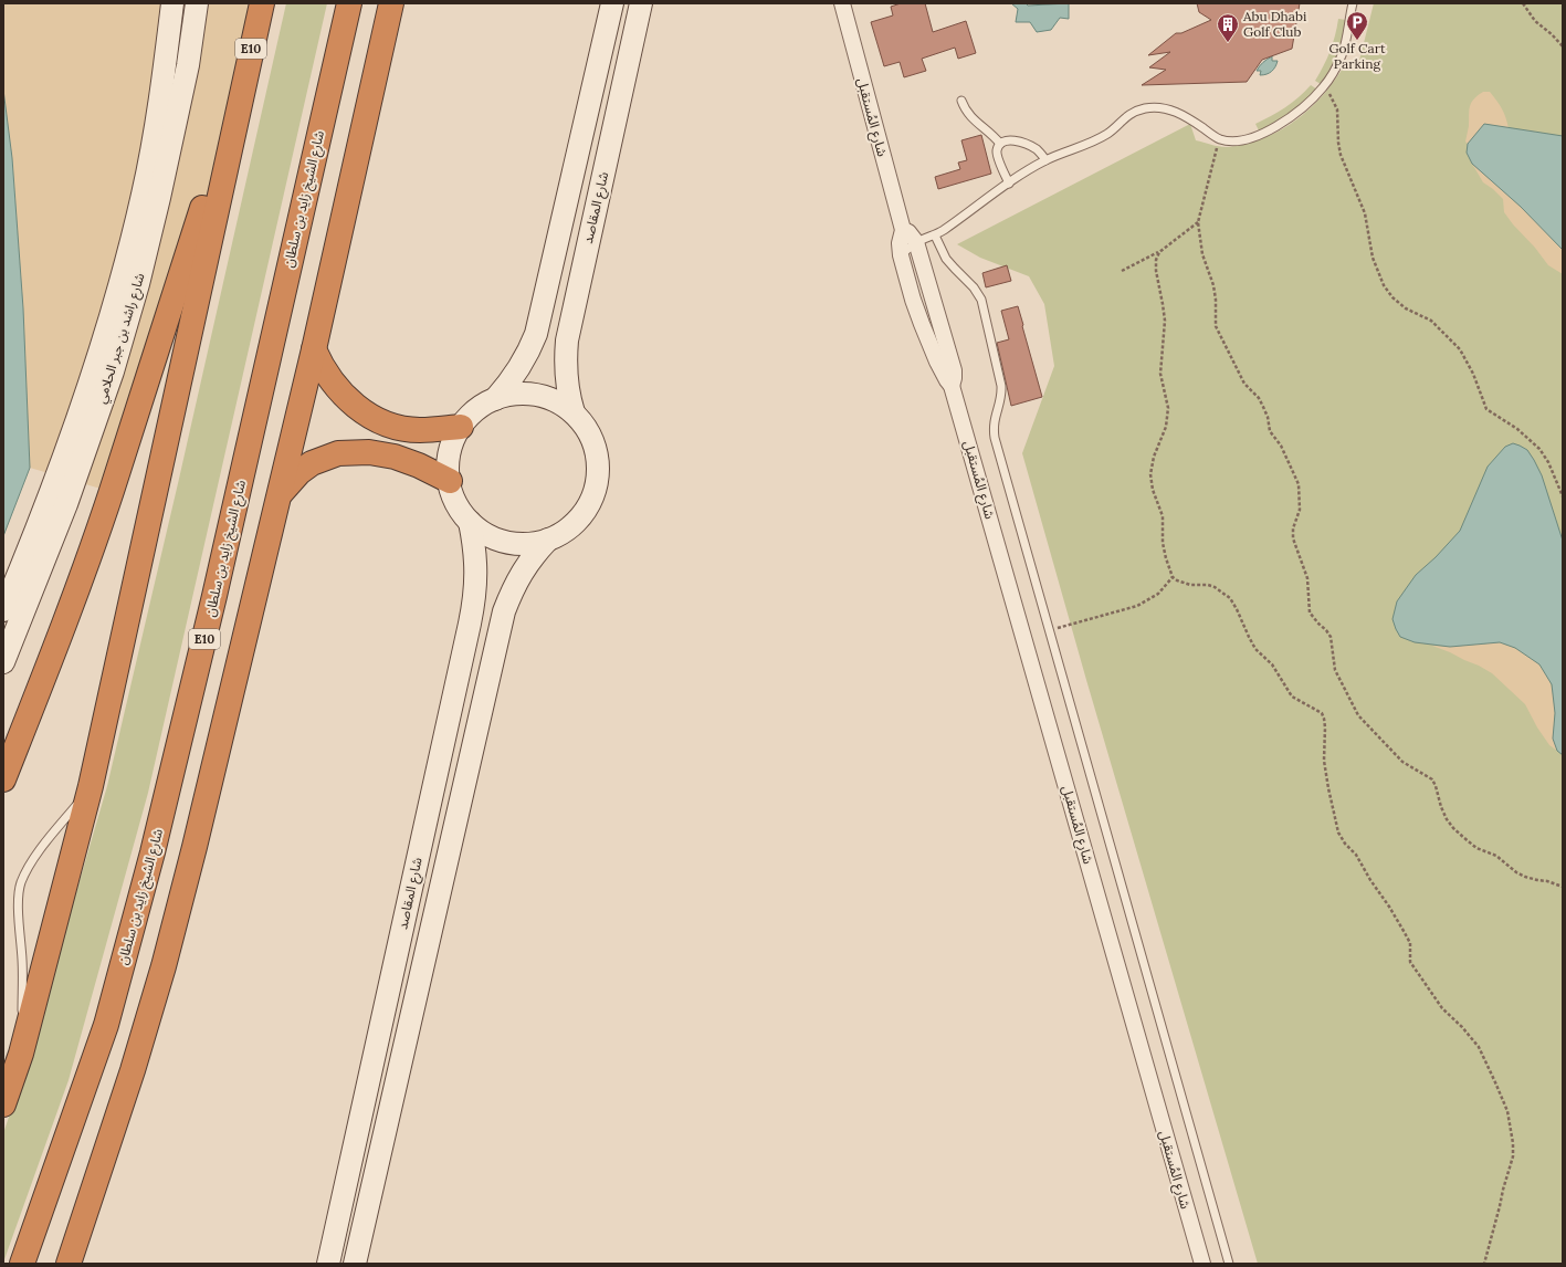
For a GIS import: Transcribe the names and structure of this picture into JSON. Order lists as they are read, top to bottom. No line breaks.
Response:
{"streets":{"highway":["E10","شارع الشيخ زايد بن سلطان"],"street":["شارع المُستقبل","شارع المقاصد","شارع راشد بن جبر الحلامي"]},"places":{"parking":["Golf Cart Parking"],"building":["Abu Dhabi Golf Club"]}}
